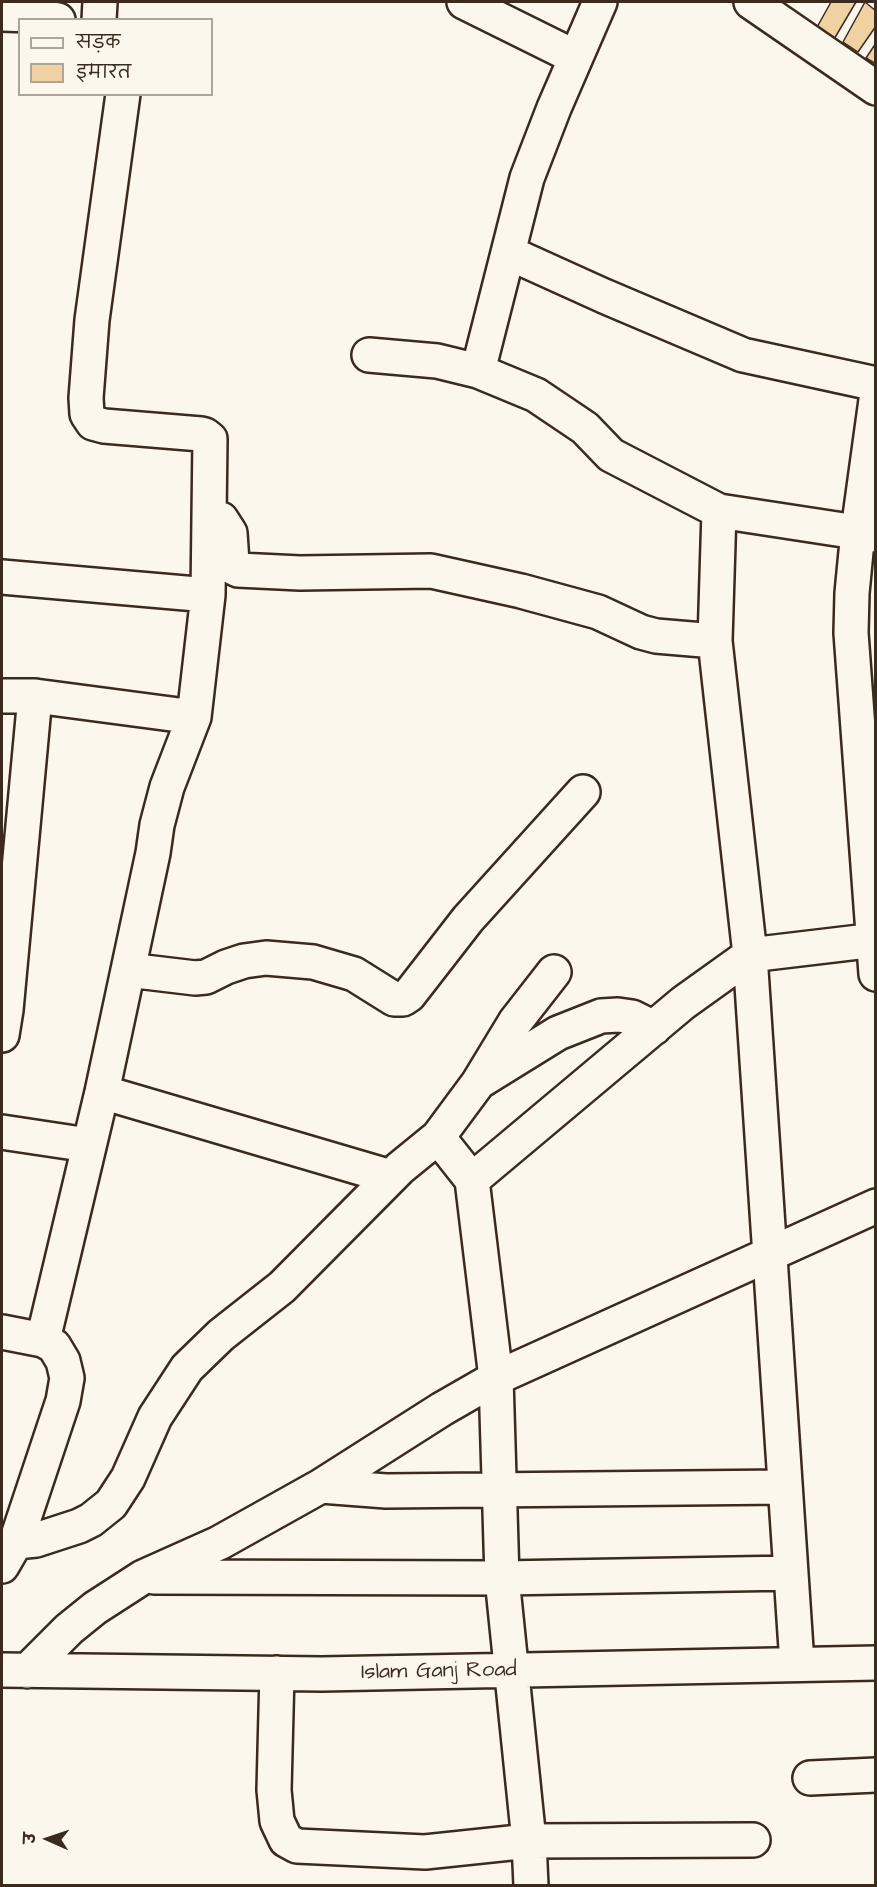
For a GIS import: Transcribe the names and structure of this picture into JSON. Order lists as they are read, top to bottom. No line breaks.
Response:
{"streets":{"street":["Islam Ganj Road"]},"legend":["सड़क","इमारत"],"north":"left"}
